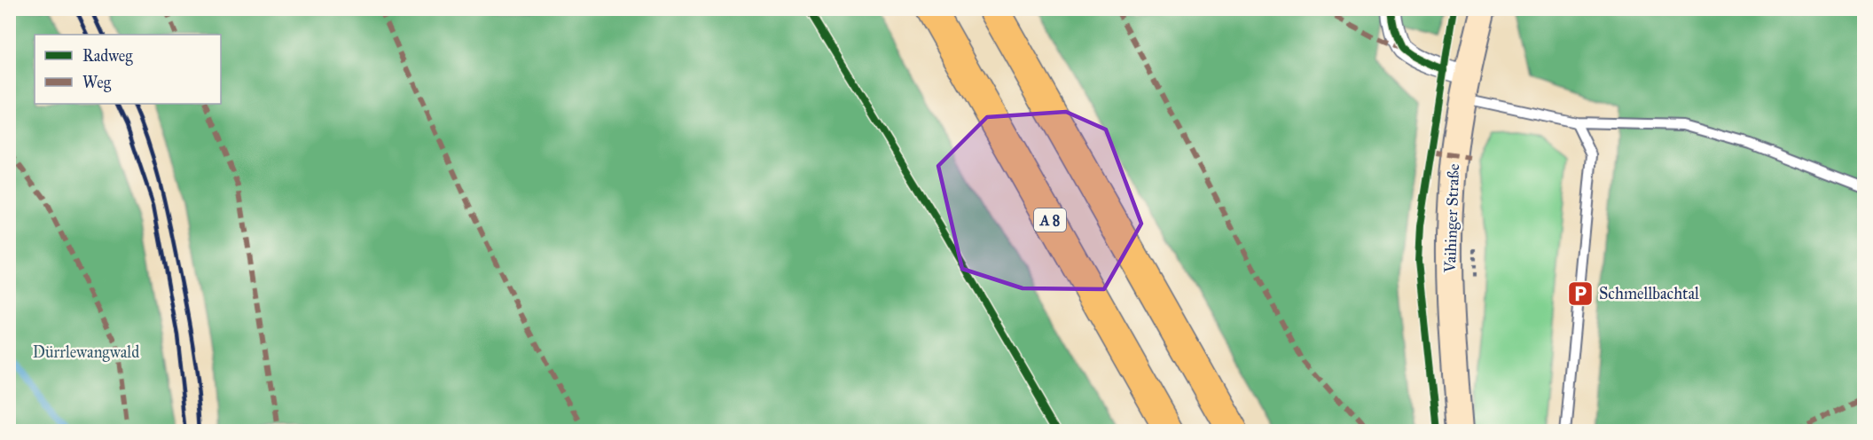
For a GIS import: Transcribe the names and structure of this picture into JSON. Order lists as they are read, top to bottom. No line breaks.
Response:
{"streets":{"highway":["A 8"],"main road":["Vaihinger Straße"]},"parks":["Dürrlewangwald"],"places":{"parking":["Schmellbachtal"]},"legend":["Radweg","Weg"]}
